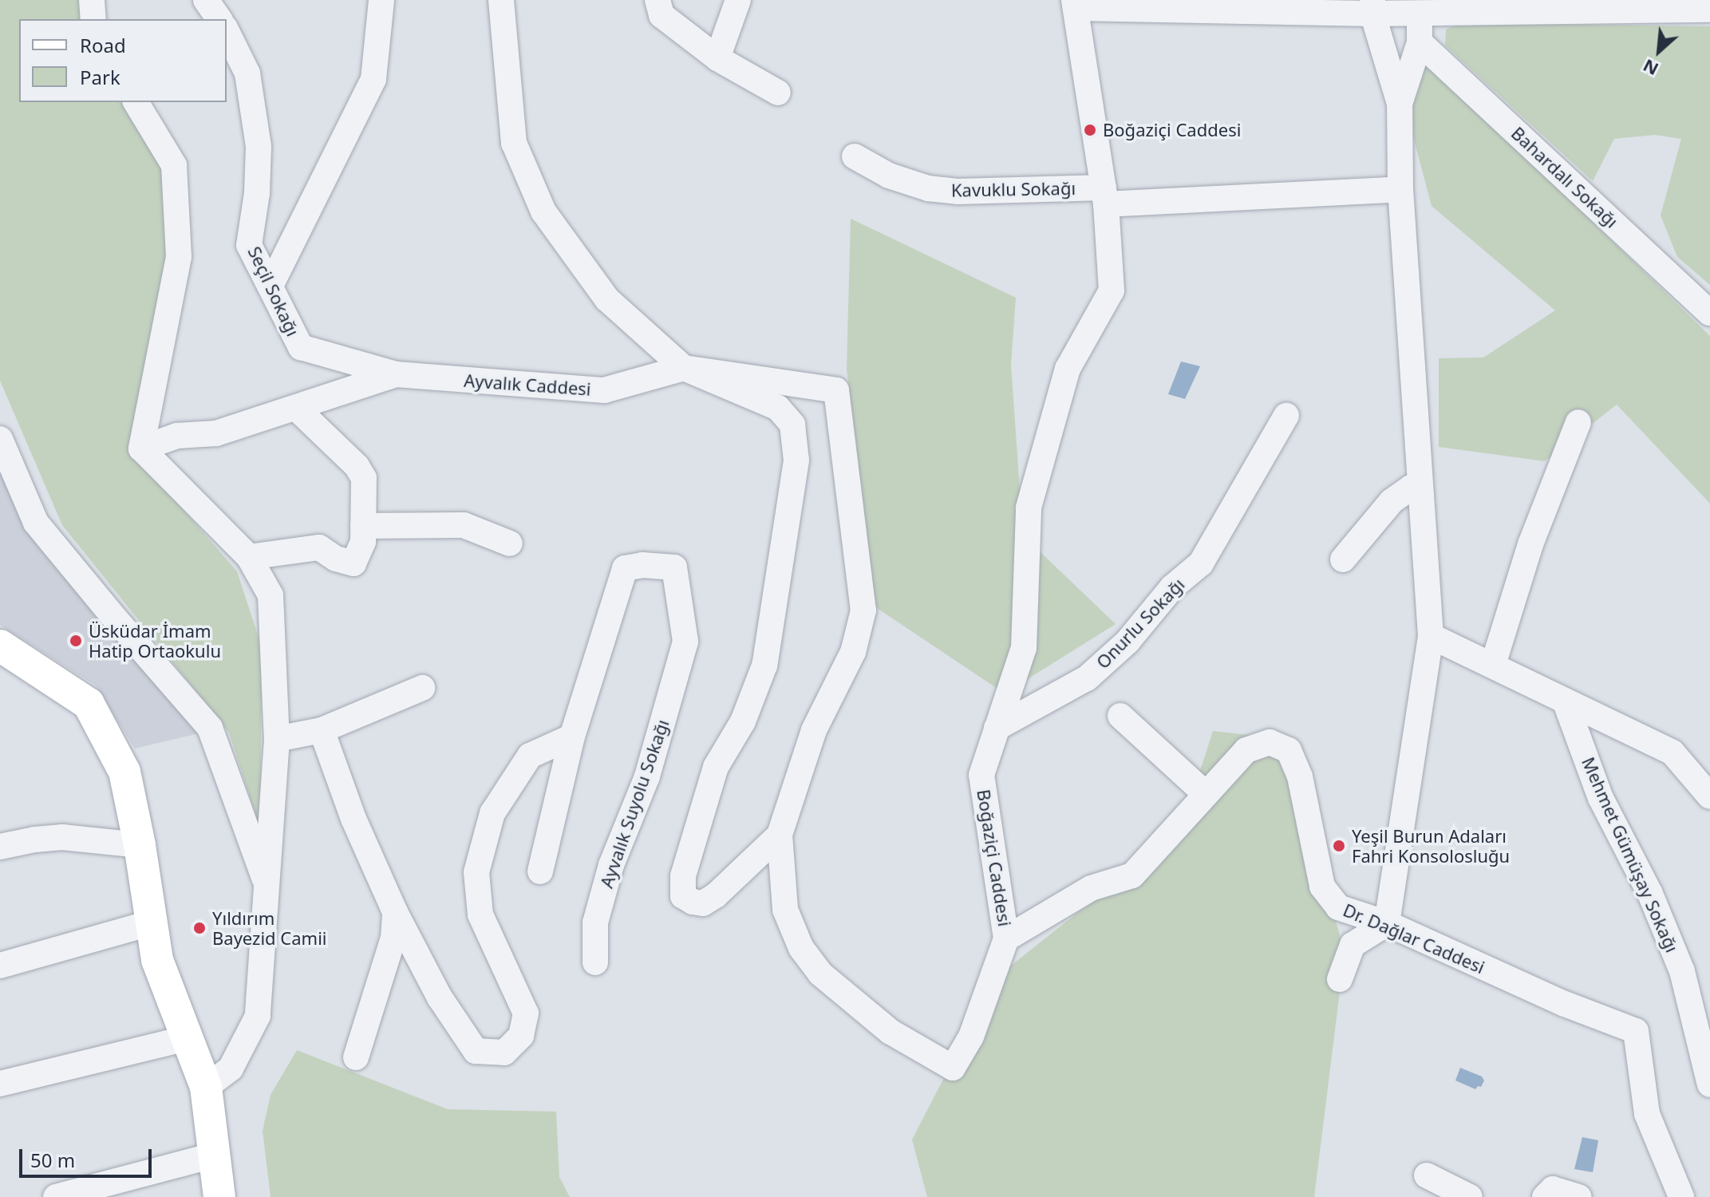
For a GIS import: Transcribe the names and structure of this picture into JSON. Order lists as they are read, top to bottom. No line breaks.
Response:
{"streets":{"street":["Bahardalı Sokağı","Kavuklu Sokağı","Seçil Sokağı","Ayvalık Caddesi","Onurlu Sokağı","Ayvalık Suyolu Sokağı","Mehmet Gümüşay Sokağı","Boğaziçi Caddesi","Dr. Dağlar Caddesi"]},"crossings":[["Kavuklu Sokağı","Boğaziçi Caddesi"],["Seçil Sokağı","Ayvalık Caddesi"],["Onurlu Sokağı","Boğaziçi Caddesi"],["Boğaziçi Caddesi","Dr. Dağlar Caddesi"]],"places":["Boğaziçi Caddesi","Üsküdar İmam Hatip Ortaokulu","Yeşil Burun Adaları Fahri Konsolosluğu","Yıldırım Bayezid Camii"],"legend":["Road","Park"],"scale_bar":"50 m","north":"bottom left"}
